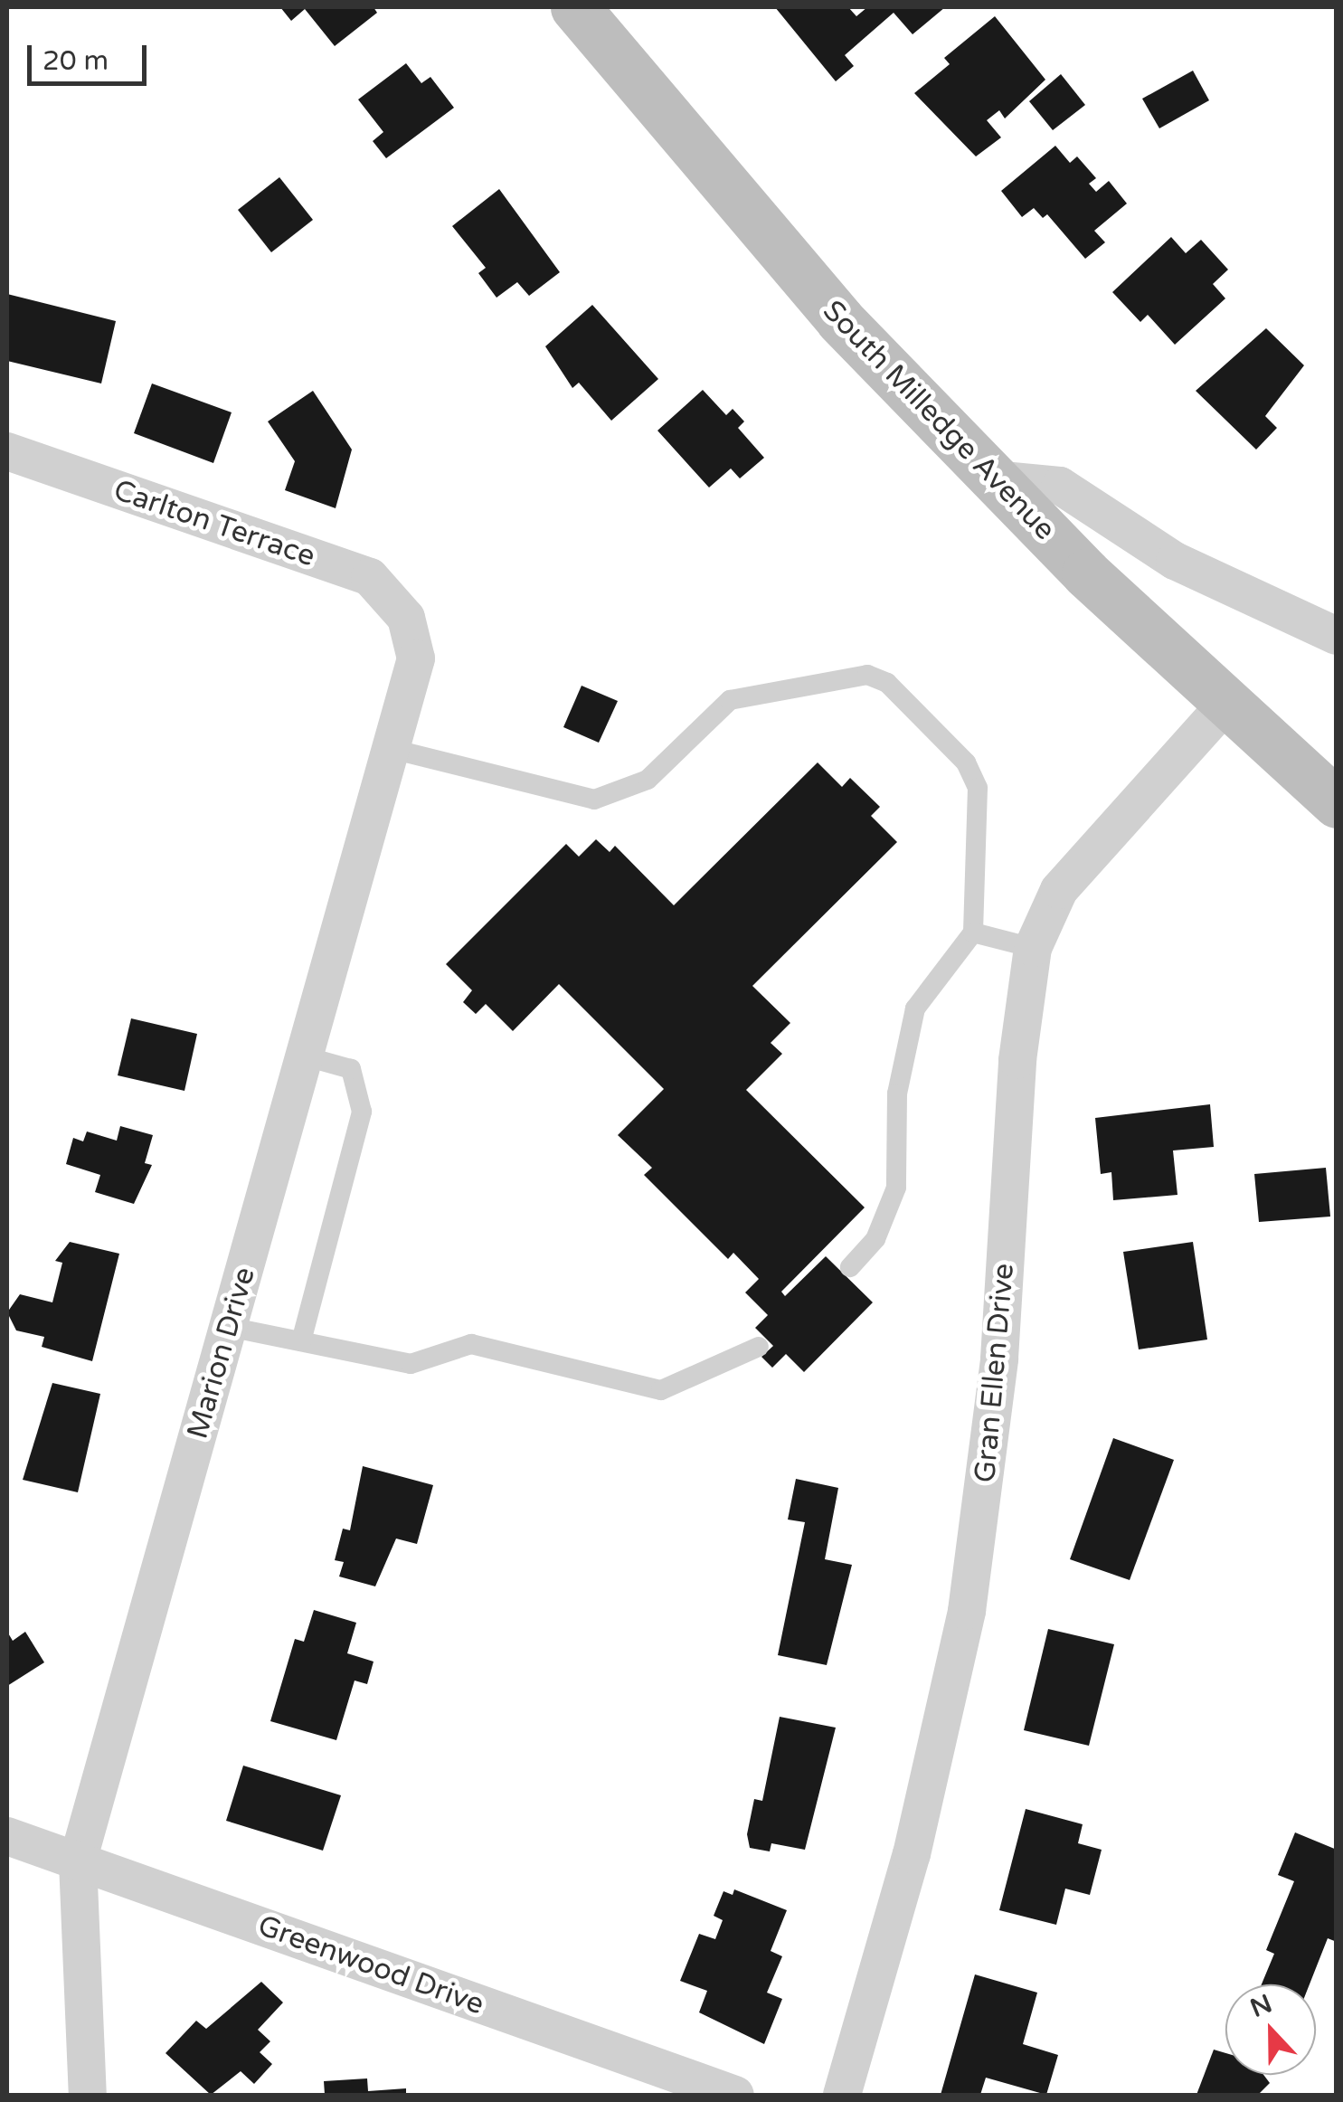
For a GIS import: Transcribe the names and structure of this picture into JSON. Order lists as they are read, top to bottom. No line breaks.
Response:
{"streets":{"main road":["South Milledge Avenue"],"street":["Carlton Terrace","Marion Drive","Gran Ellen Drive","Greenwood Drive"]},"crossings":[["South Milledge Avenue","Gran Ellen Drive"],["Carlton Terrace","Marion Drive"],["Marion Drive","Greenwood Drive"]],"scale_bar":"20 m","north":"top"}
